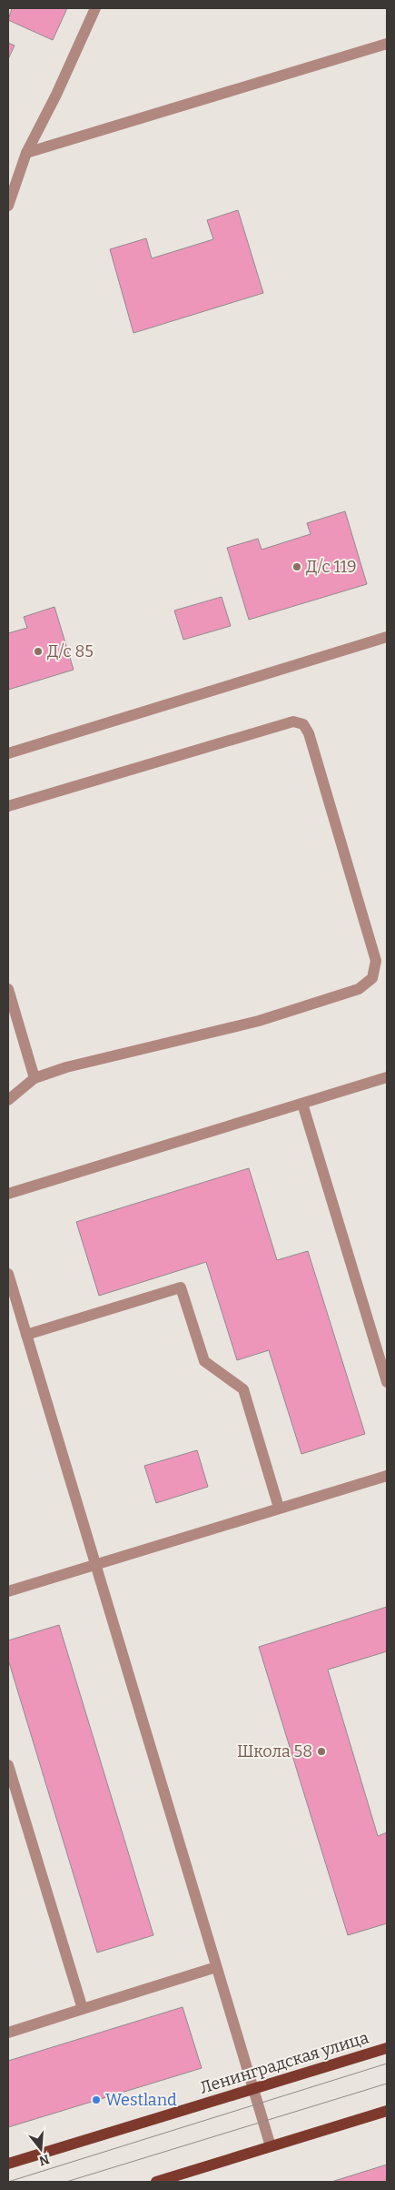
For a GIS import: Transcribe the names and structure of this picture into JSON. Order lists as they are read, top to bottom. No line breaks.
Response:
{"streets":{"main road":["Ленинградская улица"]},"places":["Д/с 119","Д/с 85","Школа 58","Westland"],"north":"bottom"}
